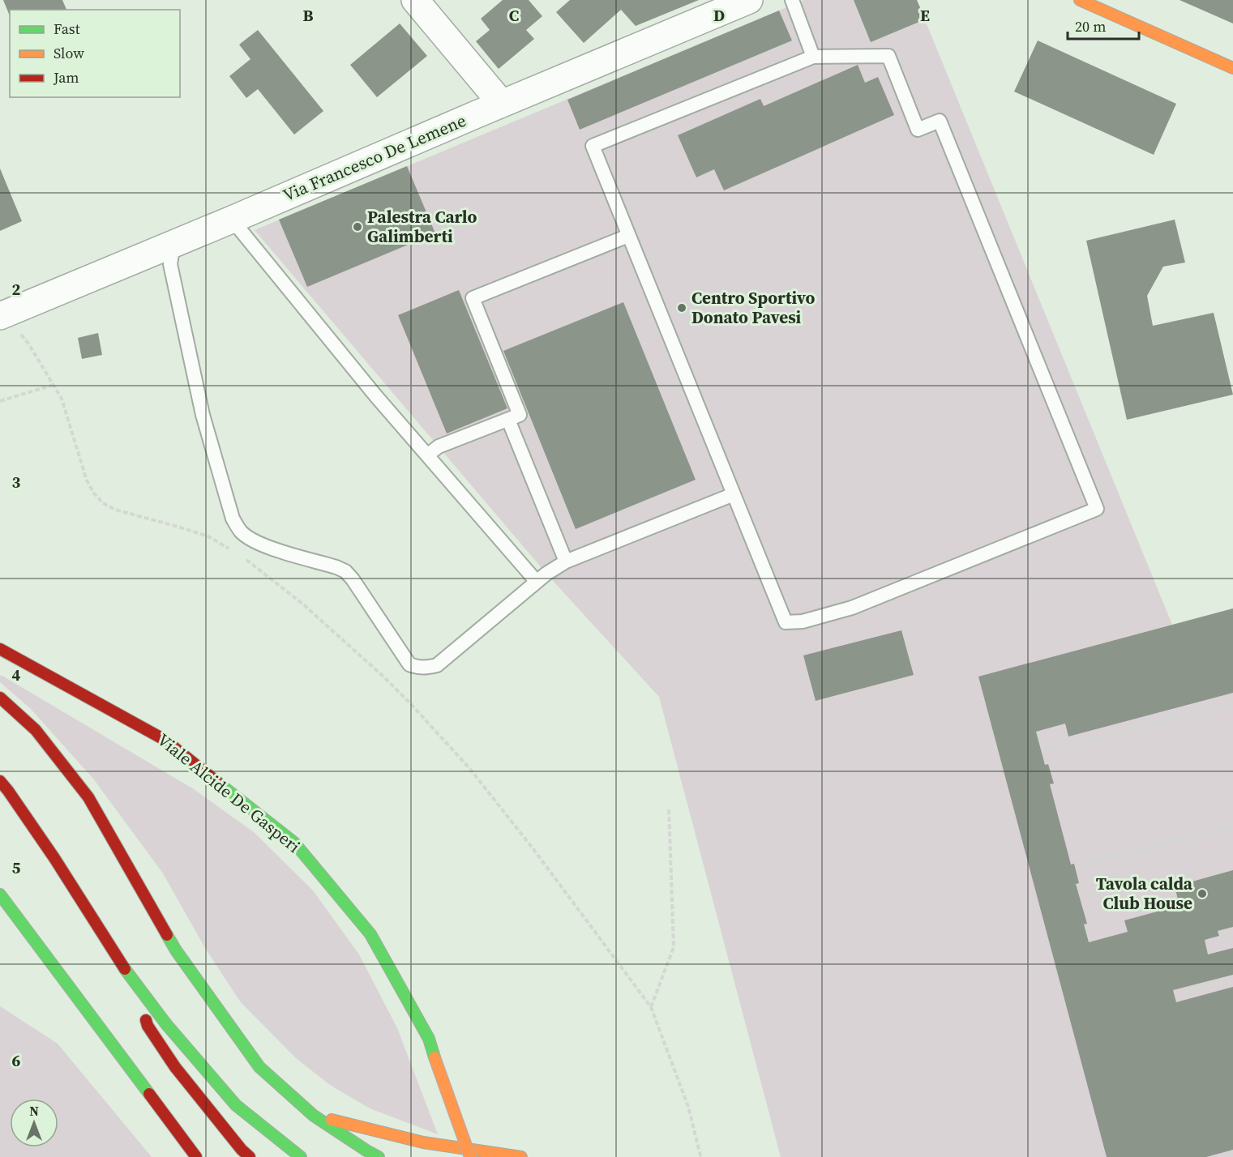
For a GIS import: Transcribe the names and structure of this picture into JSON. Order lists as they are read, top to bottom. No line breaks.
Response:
{"streets":{"main road":["Viale Alcide De Gasperi"],"street":["Via Francesco De Lemene"]},"places":["Palestra Carlo Galimberti","Centro Sportivo Donato Pavesi","Tavola calda Club House"],"legend":["Fast","Slow","Jam"],"scale_bar":"20 m","north":"top","grid":{"columns":["B","C","D","E"],"rows":["2","3","4","5","6"]}}
